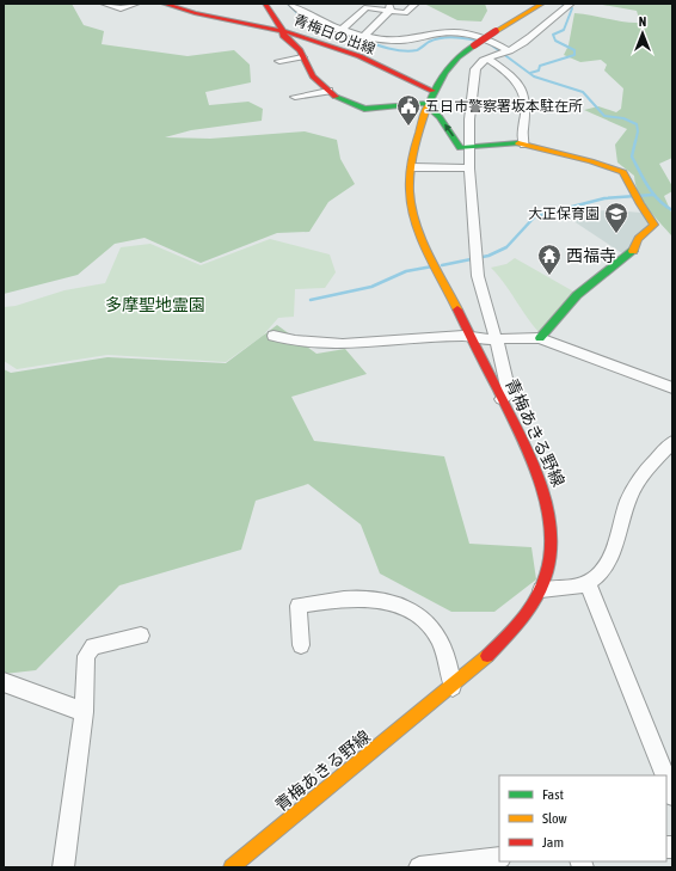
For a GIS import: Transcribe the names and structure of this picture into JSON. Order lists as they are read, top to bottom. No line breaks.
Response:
{"streets":{"main road":["青梅日の出線","青梅あきる野線"]},"crossings":[["青梅日の出線","青梅あきる野線"]],"parks":["多摩聖地霊園"],"places":{"public building":["五日市警察署坂本駐在所"],"school or university":["大正保育園"],"temple":["西福寺"]},"legend":["Fast","Slow","Jam"],"north":"top"}
